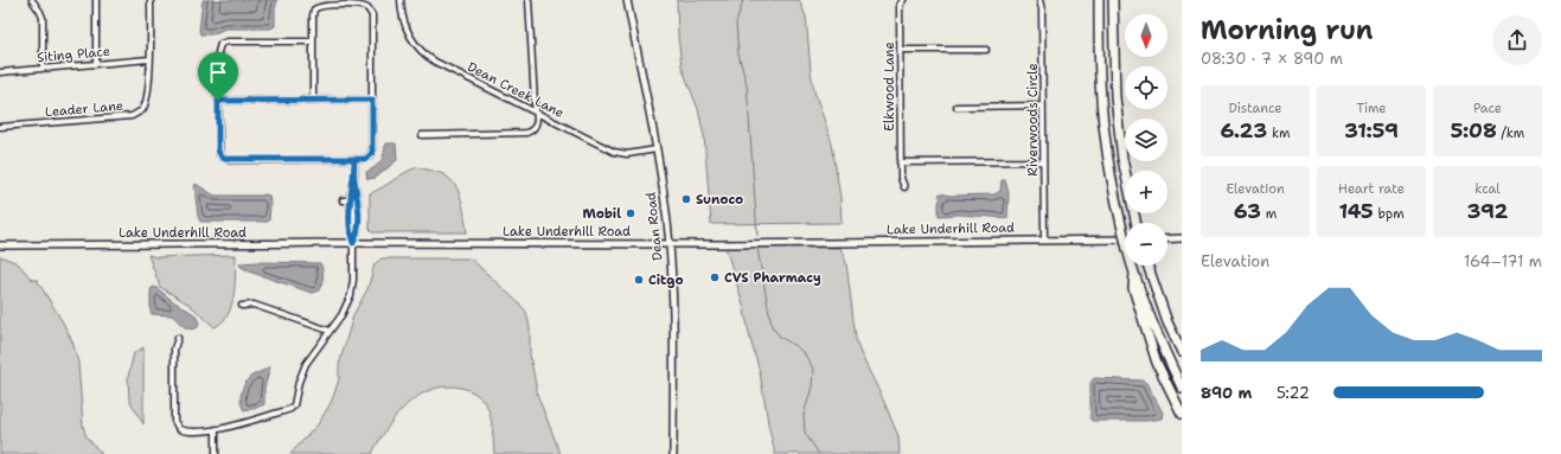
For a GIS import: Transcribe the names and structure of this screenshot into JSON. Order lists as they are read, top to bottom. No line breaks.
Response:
{"streets":{"street":["Siting Place","Elkwood Lane","Dean Creek Lane","Leader Lane","Riverwoods Circle","Dean Road","Lake Underhill Road"]},"crossings":[["Siting Place","Leader Lane"],["Dean Creek Lane","Dean Road"],["Riverwoods Circle","Lake Underhill Road"],["Dean Road","Lake Underhill Road"]],"places":["Sunoco","Mobil","CVS Pharmacy","Citgo"],"north":"bottom","page":{"heading":["Morning run","08:30 · 7 × 890 m"],"map_buttons":["+","−"],"stats":[["Distance","6.23 km"],["Time","31:59"],["Pace","5:08 /km"],["Elevation","63 m"],["Heart rate","145 bpm"],["kcal","392"]],"chart":["Elevation","164–171 m"],"list":[{"name":"890 m","note":"5:22"}]}}
